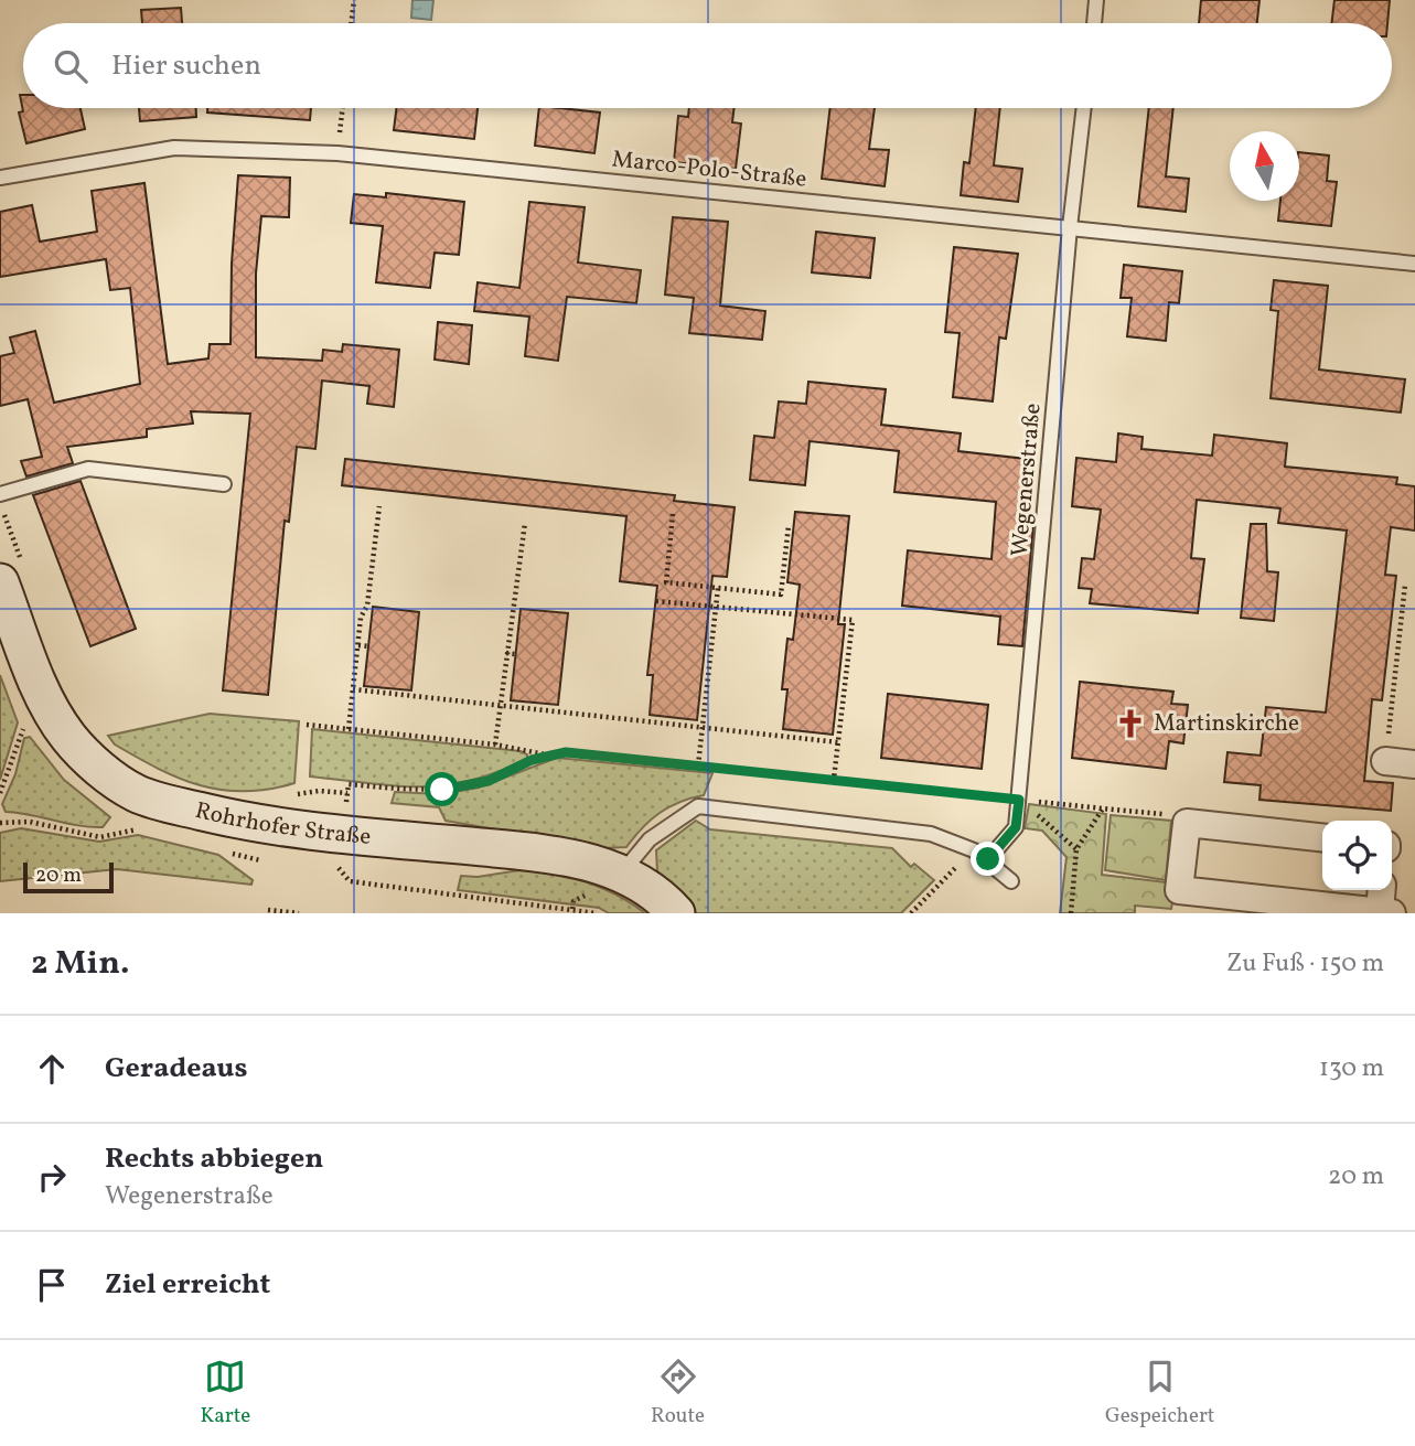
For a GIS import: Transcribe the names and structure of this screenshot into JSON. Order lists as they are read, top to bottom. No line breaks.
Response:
{"streets":{"main road":["Rohrhofer Straße"],"lane":["Marco-Polo-Straße","Wegenerstraße"]},"crossings":[["Marco-Polo-Straße","Wegenerstraße"]],"places":{"church":["Martinskirche"]},"scale_bar":"20 m","north":"top","page":{"search":"Hier suchen","scale":"20 m","heading":["2 Min.","Zu Fuß · 150 m"],"list":[["Geradeaus","130 m"],["Rechts abbiegen","Wegenerstraße","20 m"],"Ziel erreicht"],"nav":["Karte","Route","Gespeichert"]}}
